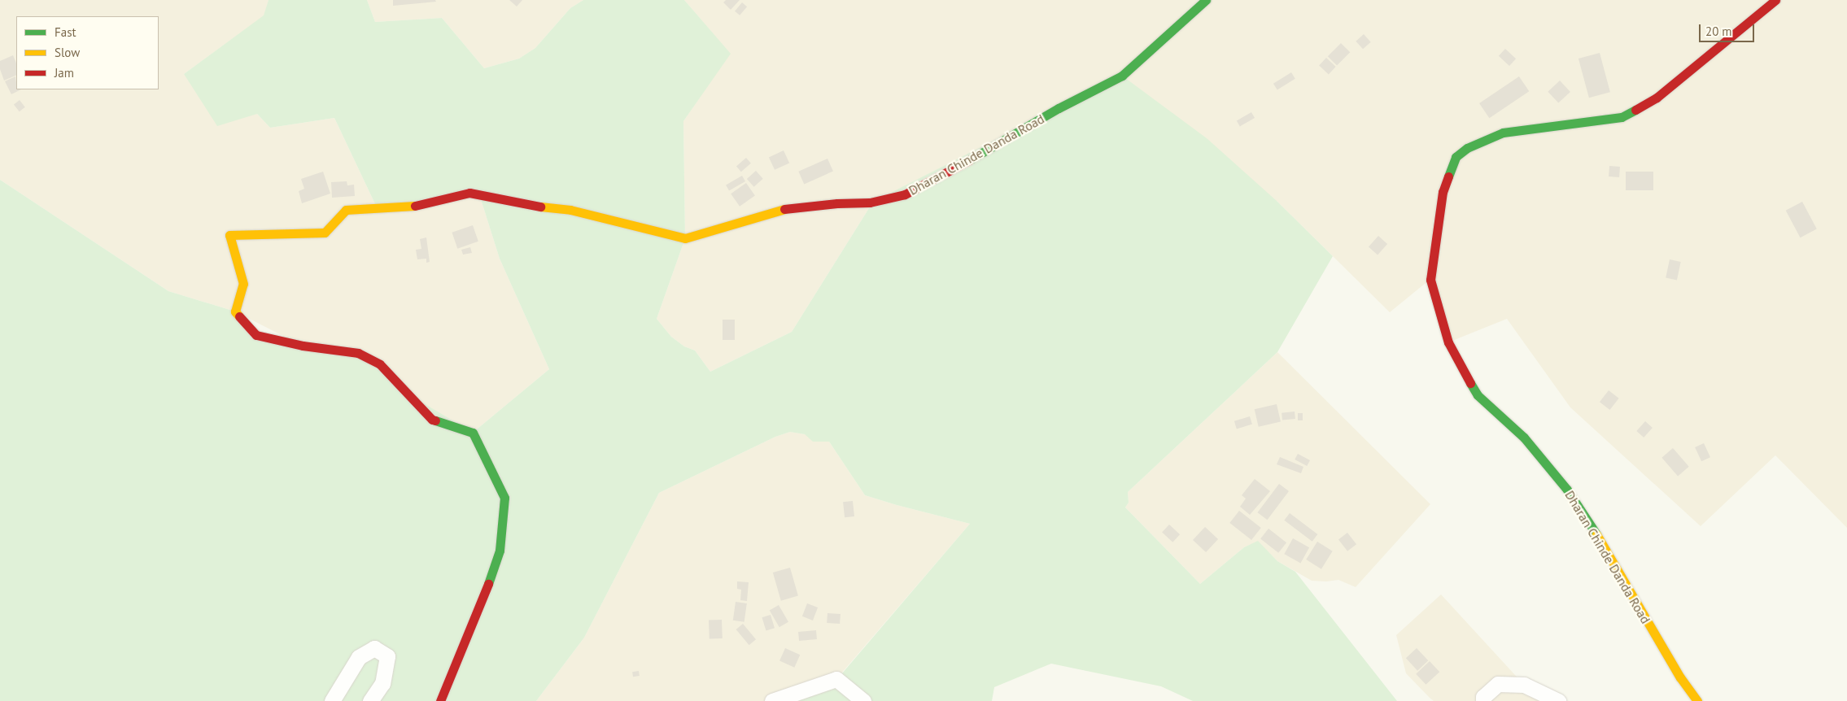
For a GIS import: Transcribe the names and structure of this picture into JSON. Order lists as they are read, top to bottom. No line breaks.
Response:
{"streets":{"street":["Dharan Chinde Danda Road"]},"legend":["Fast","Slow","Jam"],"scale_bar":"20 m"}
